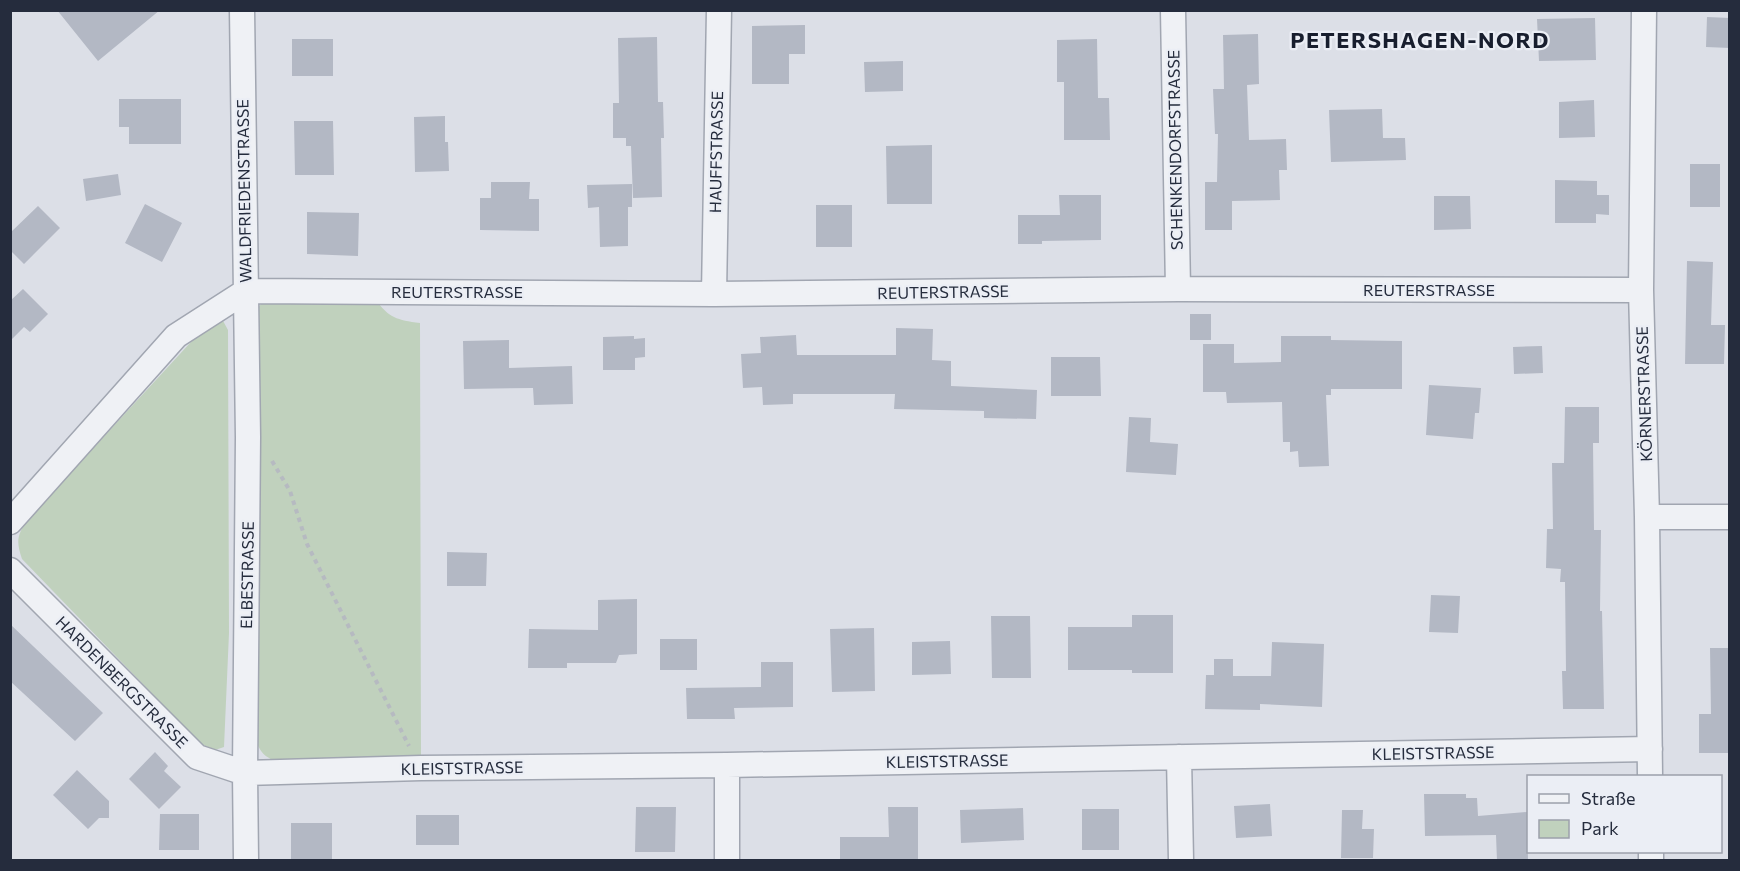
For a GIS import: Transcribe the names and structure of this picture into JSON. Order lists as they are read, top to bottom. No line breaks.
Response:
{"streets":{"street":["SCHENKENDORFSTRASSE","HAUFFSTRASSE","WALDFRIEDENSTRASSE","REUTERSTRASSE","KÖRNERSTRASSE","ELBESTRASSE","HARDENBERGSTRASSE","KLEISTSTRASSE"]},"crossings":[["SCHENKENDORFSTRASSE","REUTERSTRASSE"],["HAUFFSTRASSE","REUTERSTRASSE"],["WALDFRIEDENSTRASSE","REUTERSTRASSE"],["WALDFRIEDENSTRASSE","ELBESTRASSE"],["REUTERSTRASSE","KÖRNERSTRASSE"],["REUTERSTRASSE","ELBESTRASSE"],["KÖRNERSTRASSE","KLEISTSTRASSE"],["ELBESTRASSE","HARDENBERGSTRASSE"],["ELBESTRASSE","KLEISTSTRASSE"],["HARDENBERGSTRASSE","KLEISTSTRASSE"]],"districts":["PETERSHAGEN-NORD"],"legend":["Straße","Park"]}
